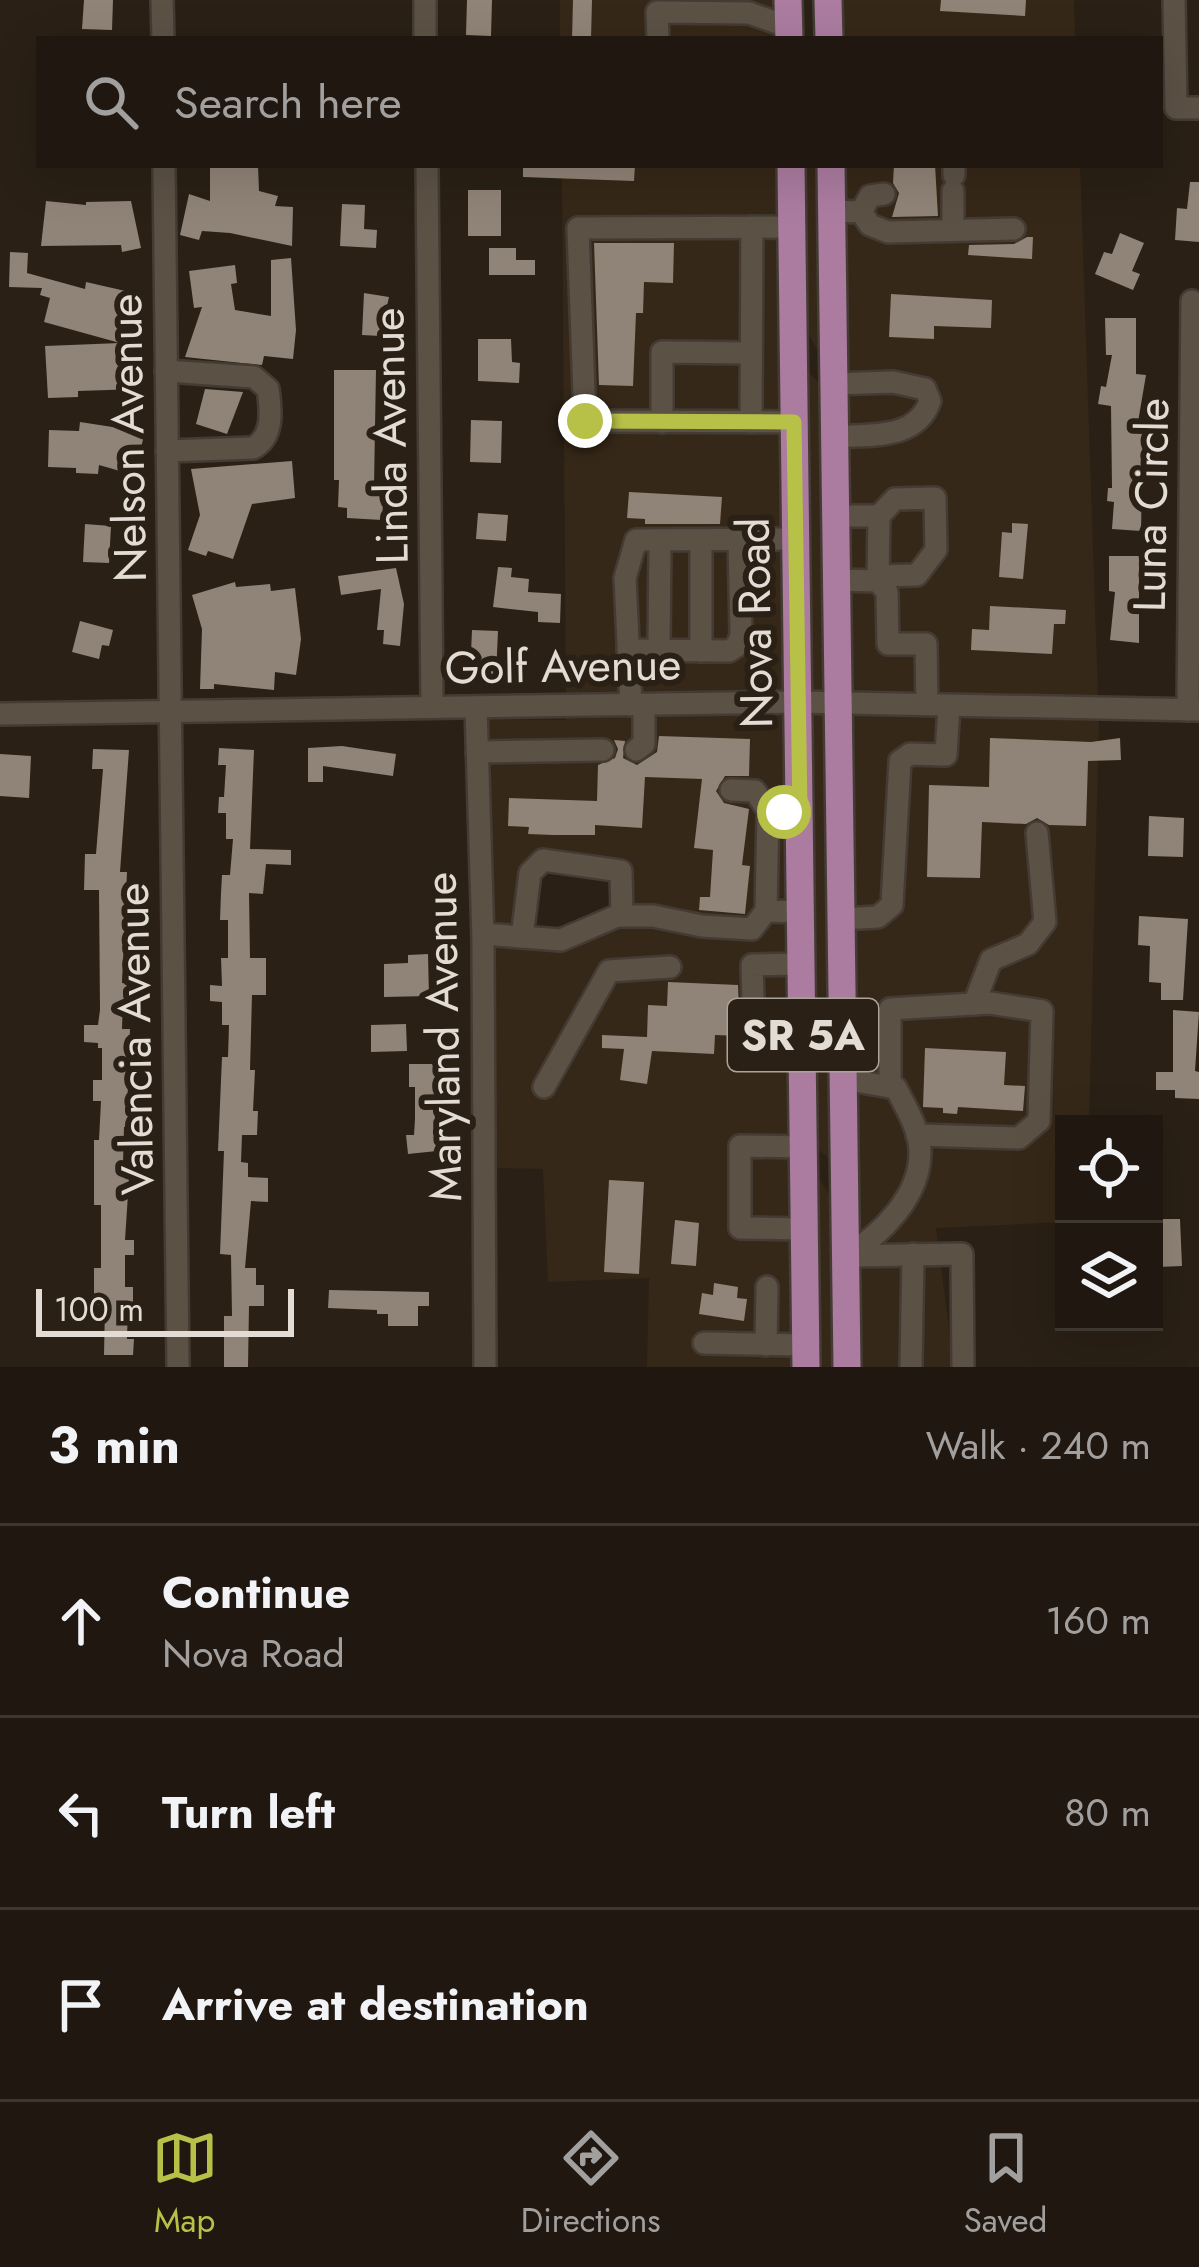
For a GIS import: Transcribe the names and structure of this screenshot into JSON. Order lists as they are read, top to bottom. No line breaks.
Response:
{"streets":{"main road":["Nova Road","SR 5A"],"street":["Linda Avenue","Nelson Avenue","Luna Circle","Golf Avenue","Maryland Avenue","Valencia Avenue"]},"crossings":[["Linda Avenue","Golf Avenue"],["Nelson Avenue","Golf Avenue"],["Nelson Avenue","Valencia Avenue"],["Luna Circle","Golf Avenue"],["Nova Road","Golf Avenue"],["Nova Road","SR 5A"],["Golf Avenue","SR 5A"],["Golf Avenue","Maryland Avenue"],["Golf Avenue","Valencia Avenue"]],"scale_bar":"100 m","page":{"search":"Search here","scale":"100 m","heading":["3 min","Walk · 240 m"],"list":[["Continue","Nova Road","160 m"],["Turn left","80 m"],"Arrive at destination"],"nav":["Map","Directions","Saved"]}}
